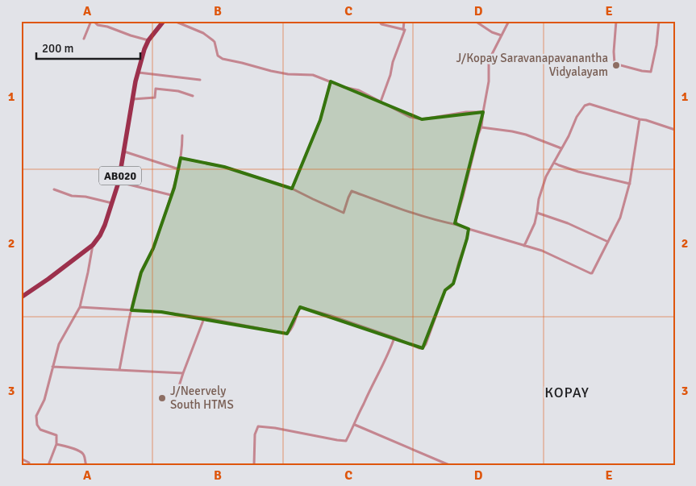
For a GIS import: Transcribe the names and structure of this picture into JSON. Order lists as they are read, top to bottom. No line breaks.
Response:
{"streets":{"main road":["AB020"]},"districts":["KOPAY"],"places":["J/Kopay Saravanapavanantha Vidyalayam","J/Neervely South HTMS"],"scale_bar":"200 m","grid":{"columns":["A","B","C","D","E"],"rows":["1","2","3"]}}
